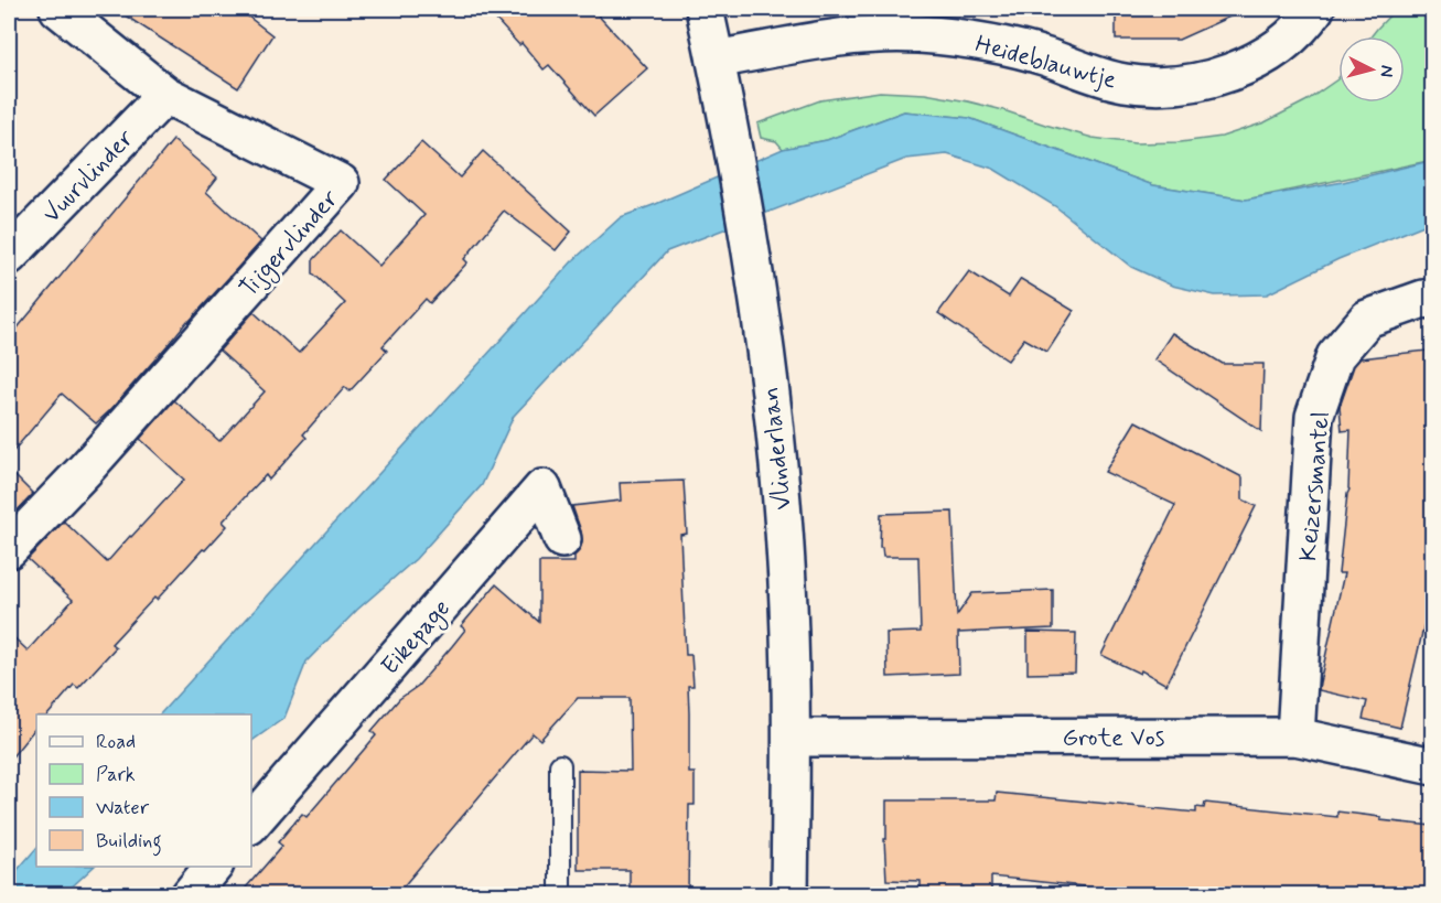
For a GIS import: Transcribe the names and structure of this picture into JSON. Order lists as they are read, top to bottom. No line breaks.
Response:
{"streets":{"street":["Heideblauwtje","Vuurvlinder","Tijgervlinder","Vlinderlaan","Keizersmantel","Eikepage","Grote Vos"]},"crossings":[["Heideblauwtje","Vlinderlaan"],["Vuurvlinder","Tijgervlinder"],["Vlinderlaan","Grote Vos"],["Keizersmantel","Grote Vos"]],"legend":["Road","Park","Water","Building"],"north":"right"}
